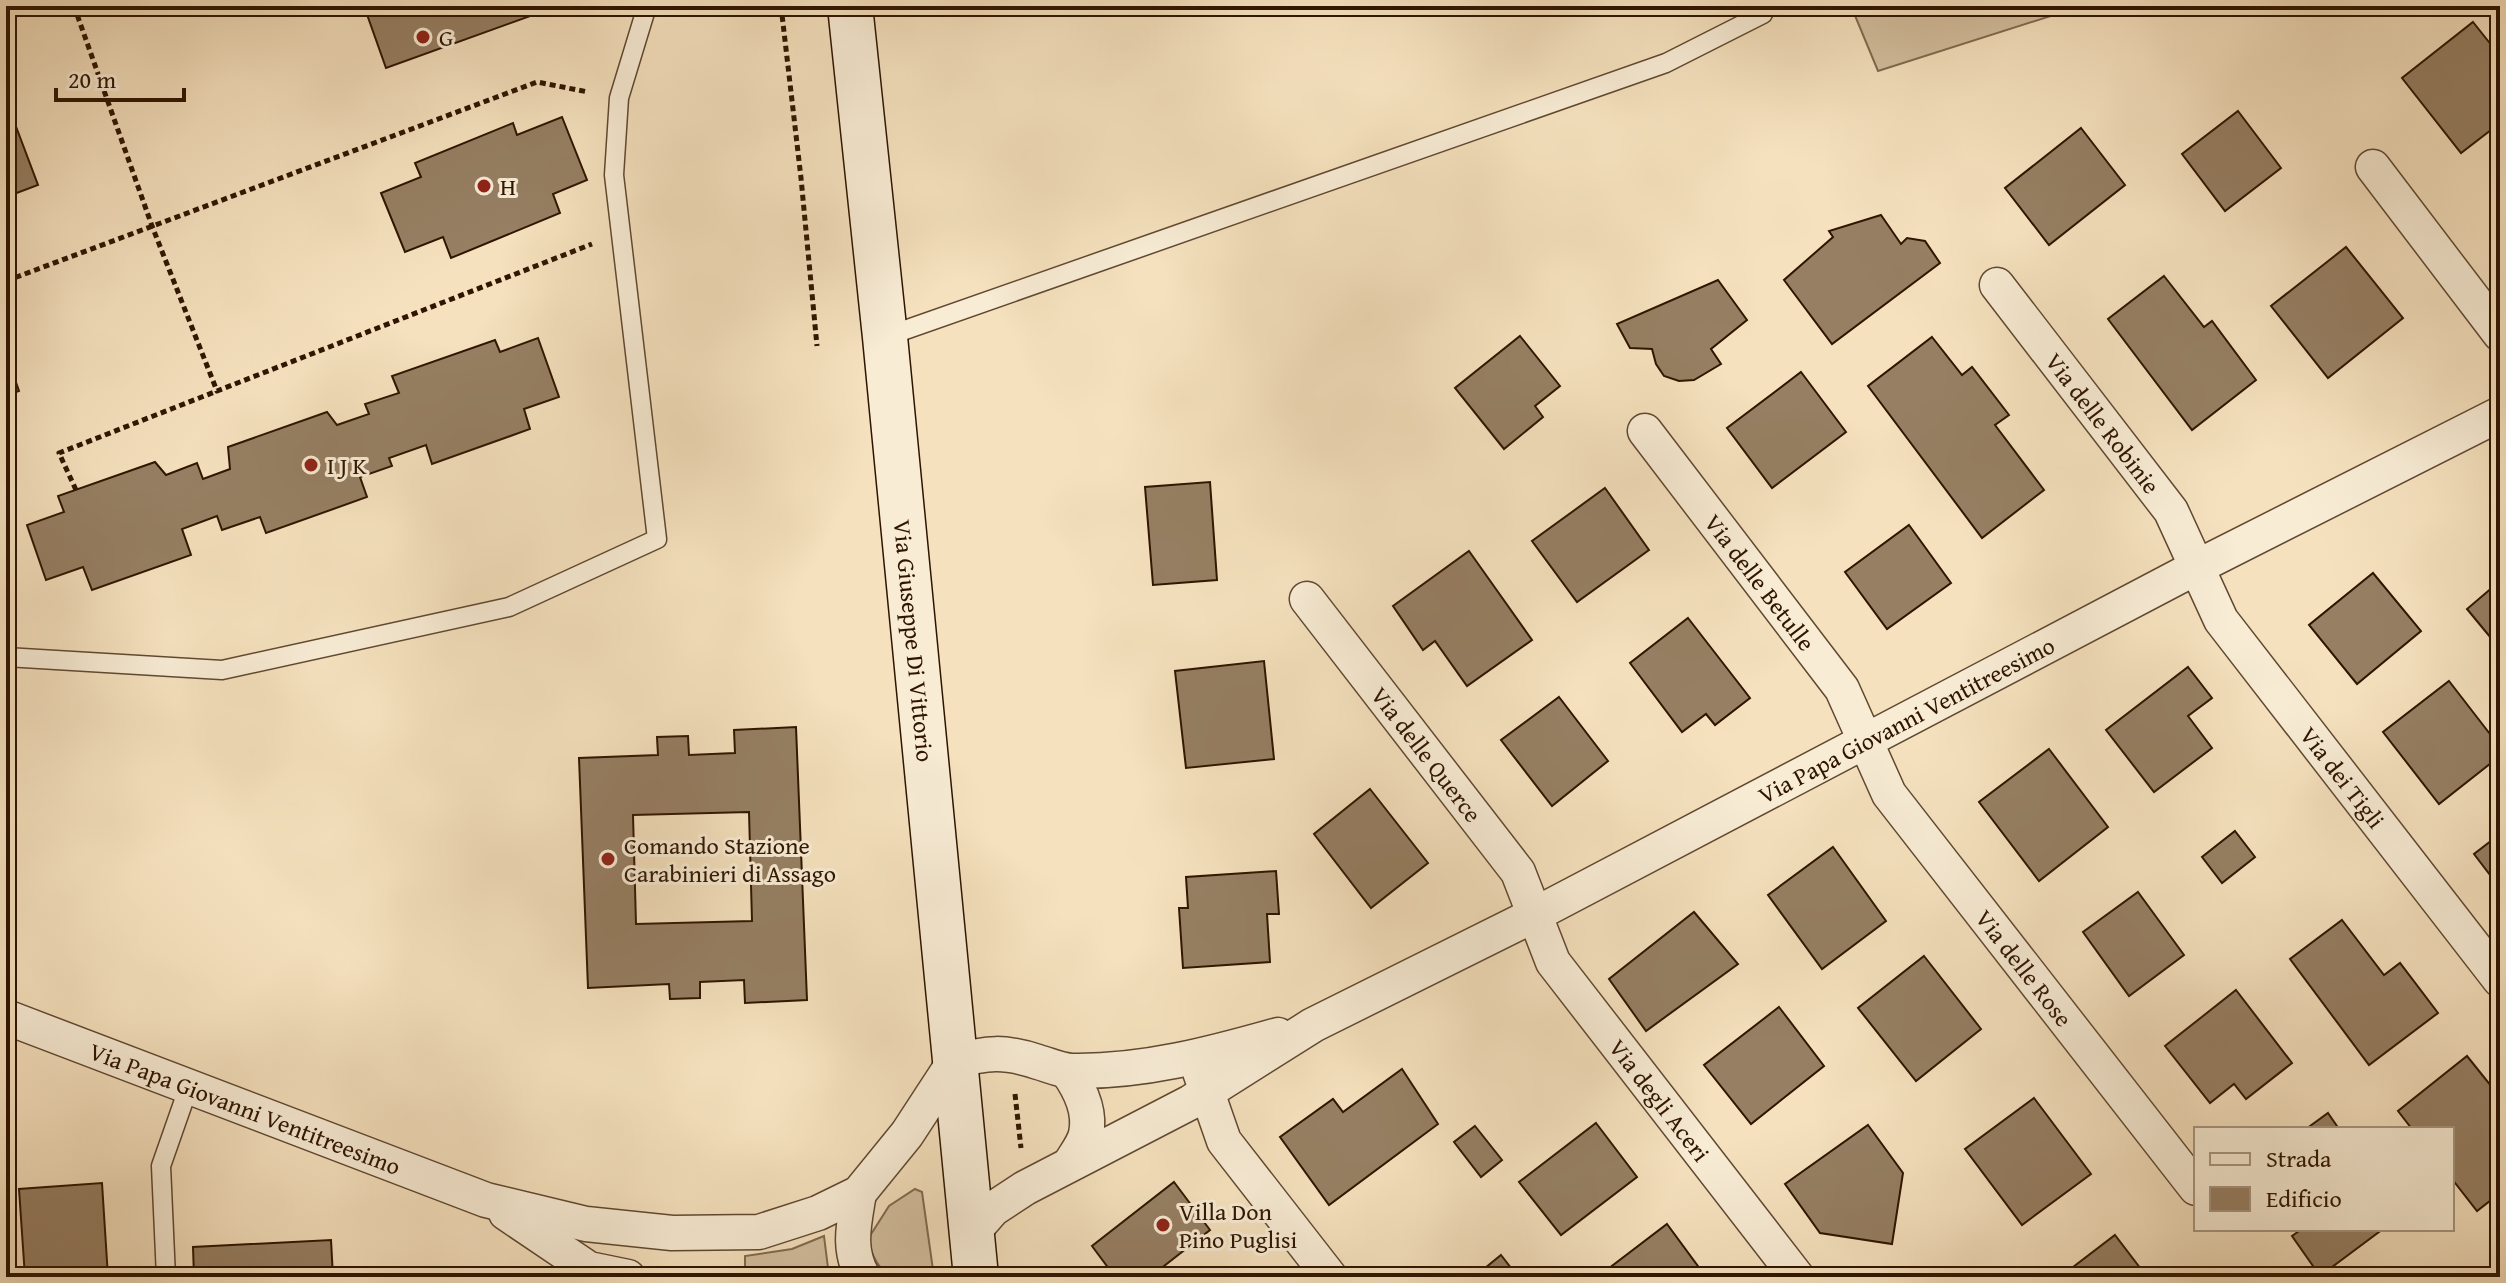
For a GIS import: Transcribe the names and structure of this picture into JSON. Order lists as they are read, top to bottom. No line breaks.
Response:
{"streets":{"main road":["Via Giuseppe Di Vittorio"],"street":["Via delle Robinie","Via delle Betulle","Via Papa Giovanni Ventitreesimo","Via delle Querce","Via dei Tigli","Via delle Rose","Via degli Aceri"]},"crossings":[["Via delle Robinie","Via Papa Giovanni Ventitreesimo"],["Via delle Robinie","Via dei Tigli"],["Via delle Betulle","Via Papa Giovanni Ventitreesimo"],["Via delle Betulle","Via delle Rose"],["Via Giuseppe Di Vittorio","Via Papa Giovanni Ventitreesimo"],["Via Papa Giovanni Ventitreesimo","Via delle Querce"],["Via Papa Giovanni Ventitreesimo","Via dei Tigli"],["Via Papa Giovanni Ventitreesimo","Via delle Rose"],["Via Papa Giovanni Ventitreesimo","Via degli Aceri"],["Via delle Querce","Via degli Aceri"]],"places":["G","H","I J K","Comando Stazione Carabinieri di Assago","Villa Don Pino Puglisi"],"legend":["Strada","Edificio"],"scale_bar":"20 m"}
